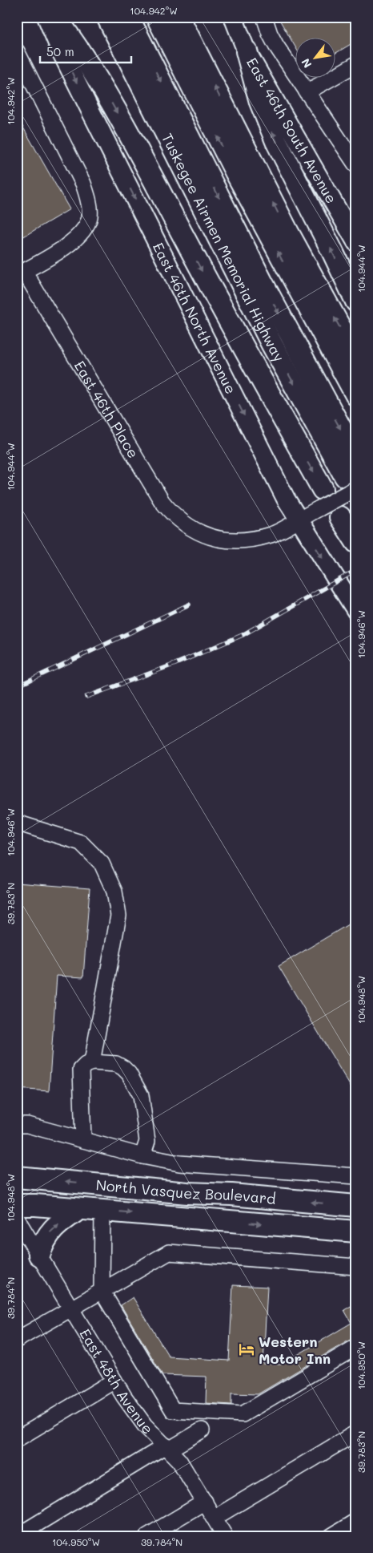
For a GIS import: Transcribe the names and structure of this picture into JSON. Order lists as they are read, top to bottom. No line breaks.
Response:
{"streets":{"highway":["Tuskegee Airmen Memorial Highway","North Vasquez Boulevard"],"main road":["East 46th South Avenue","East 46th North Avenue"],"street":["East 46th Place","East 48th Avenue"]},"crossings":[["Tuskegee Airmen Memorial Highway","East 46th Place"],["East 46th North Avenue","East 46th Place"]],"one_way":["East 46th North Avenue"],"places":{"hotel":["Western Motor Inn"]},"scale_bar":"50 m","north":"bottom left","coordinates":["104.942°W","104.944°W","104.946°W","39.783°N","104.948°W","39.784°N","104.950°W"]}
